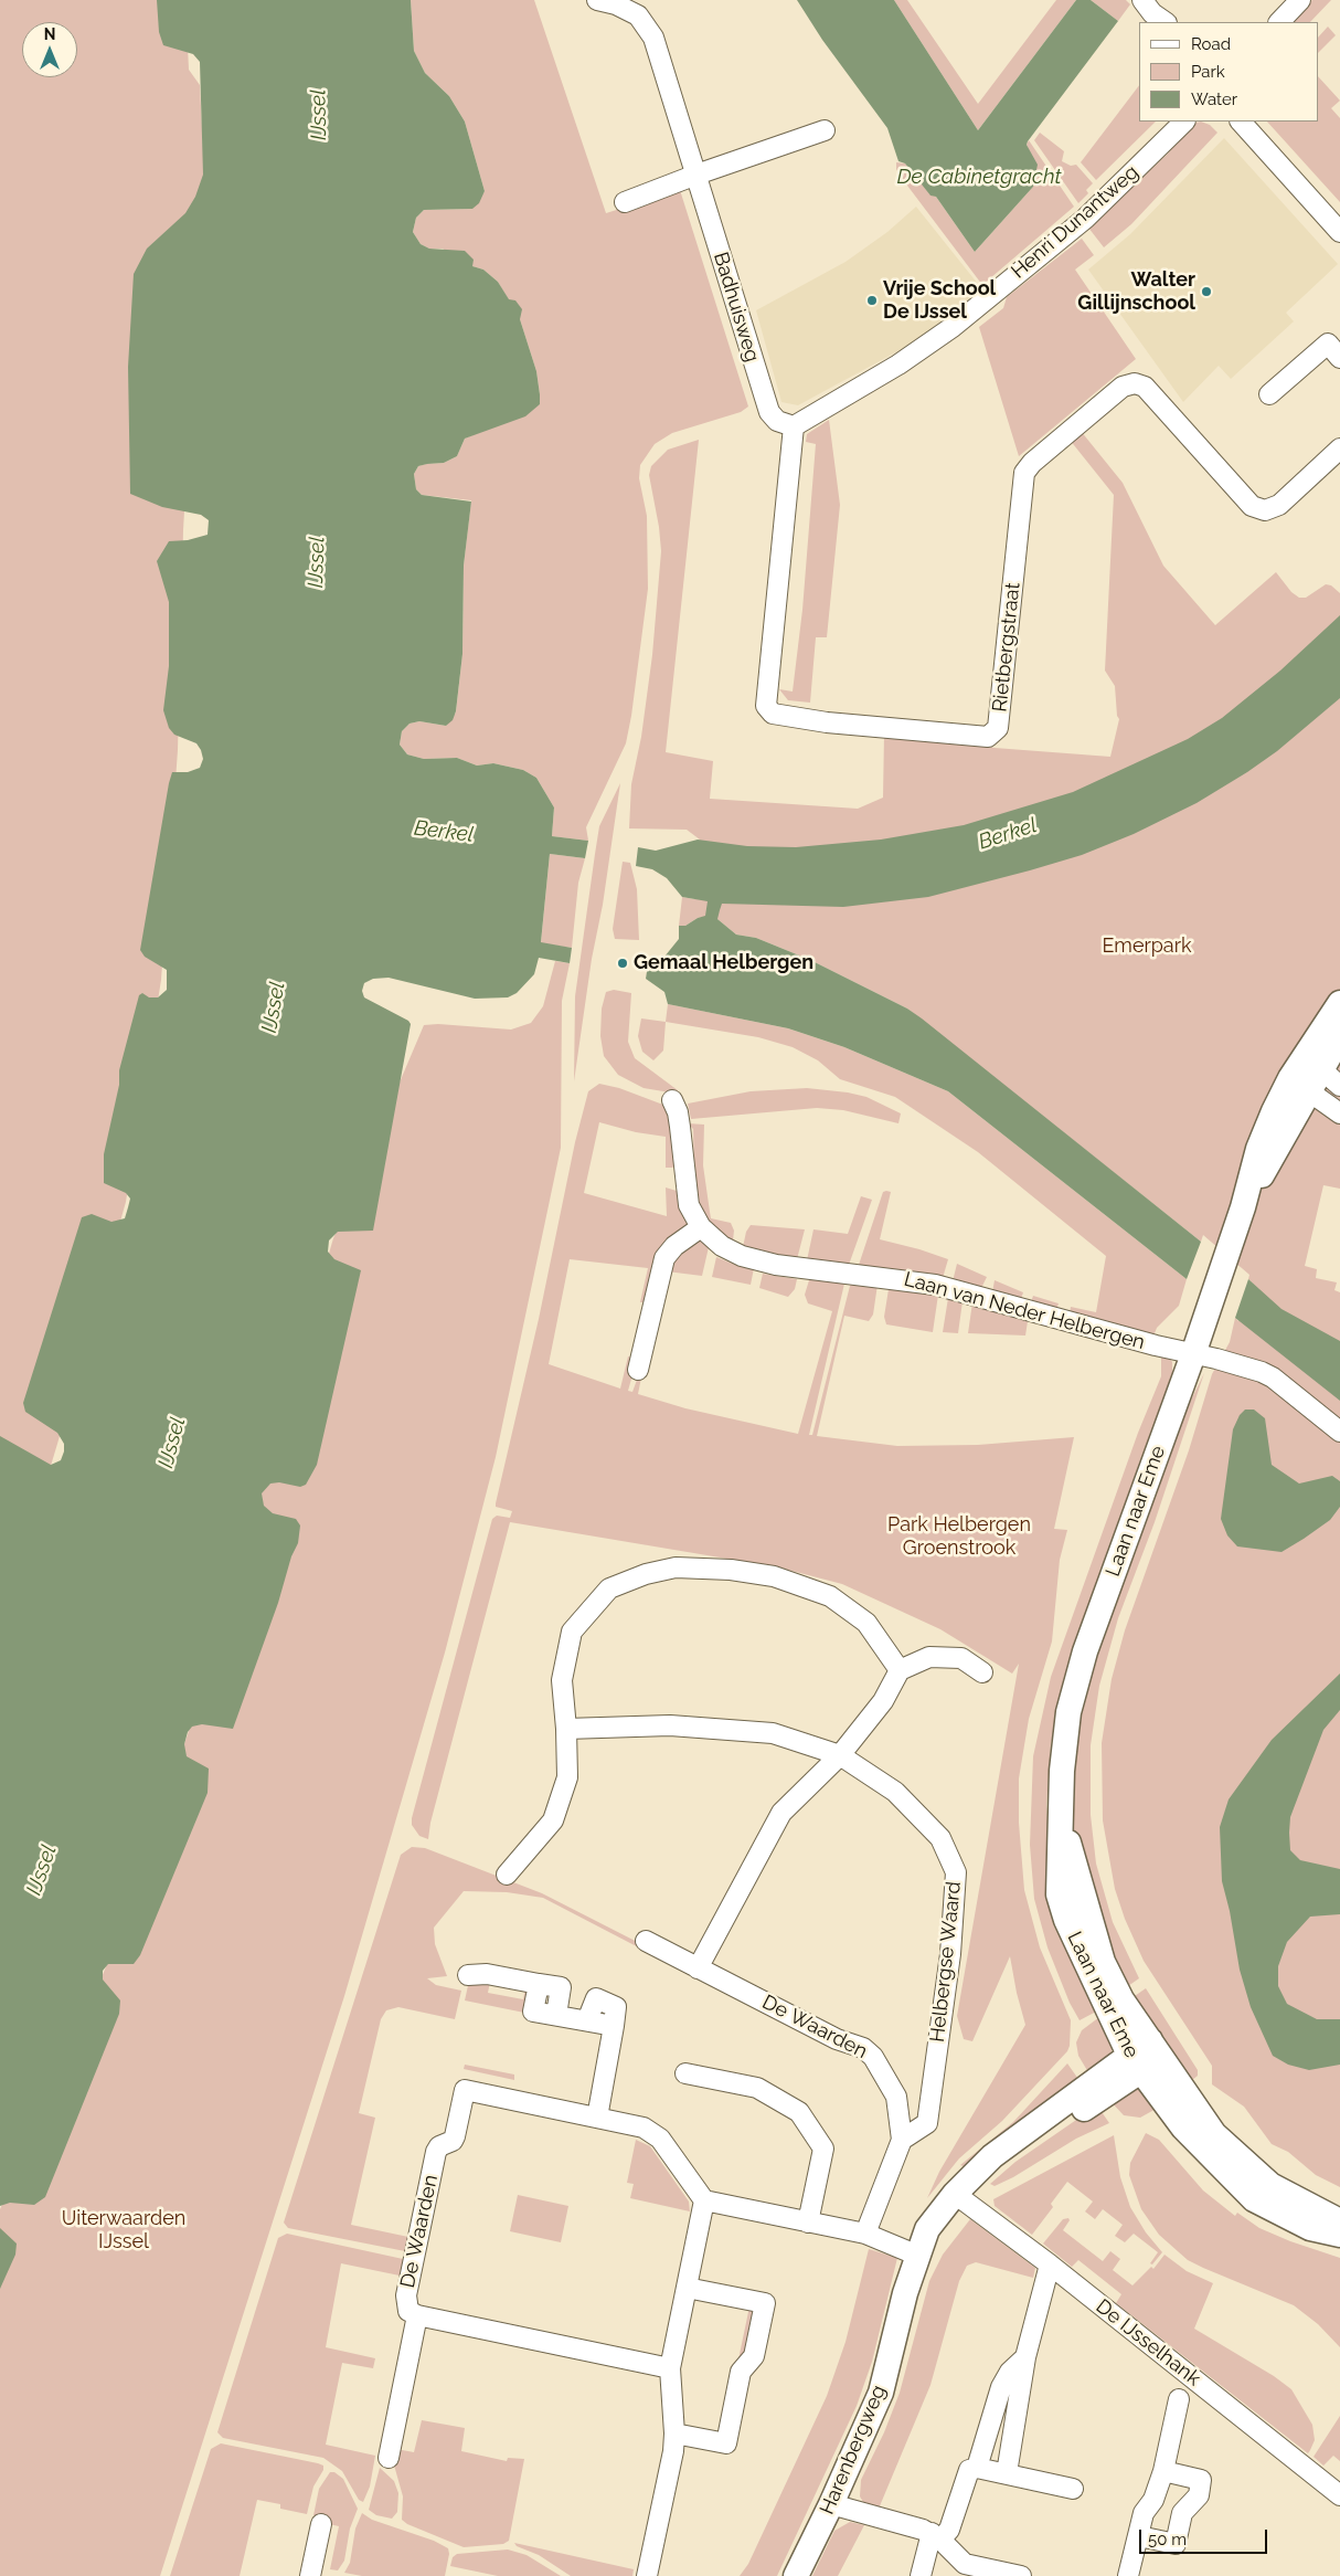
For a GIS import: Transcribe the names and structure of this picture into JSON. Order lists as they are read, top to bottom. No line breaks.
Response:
{"streets":{"street":["Henri Dunantweg","Badhuisweg","Rietbergstraat","Laan van Neder Helbergen","Laan naar Eme","Helbergse Waard","De Waarden","De IJsselhank","Harenbergweg"]},"crossings":[["Henri Dunantweg","Badhuisweg"],["Henri Dunantweg","Rietbergstraat"],["Badhuisweg","Rietbergstraat"],["Laan van Neder Helbergen","Laan naar Eme"],["Laan naar Eme","Harenbergweg"],["Helbergse Waard","De Waarden"],["De IJsselhank","Harenbergweg"]],"water":["IJssel","De Cabinetgracht","Berkel"],"parks":["Emerpark","Park Helbergen Groenstrook","Uiterwaarden IJssel"],"places":["Walter Gillijnschool","Vrije School De IJssel","Gemaal Helbergen"],"legend":["Road","Park","Water"],"scale_bar":"50 m","north":"top"}
